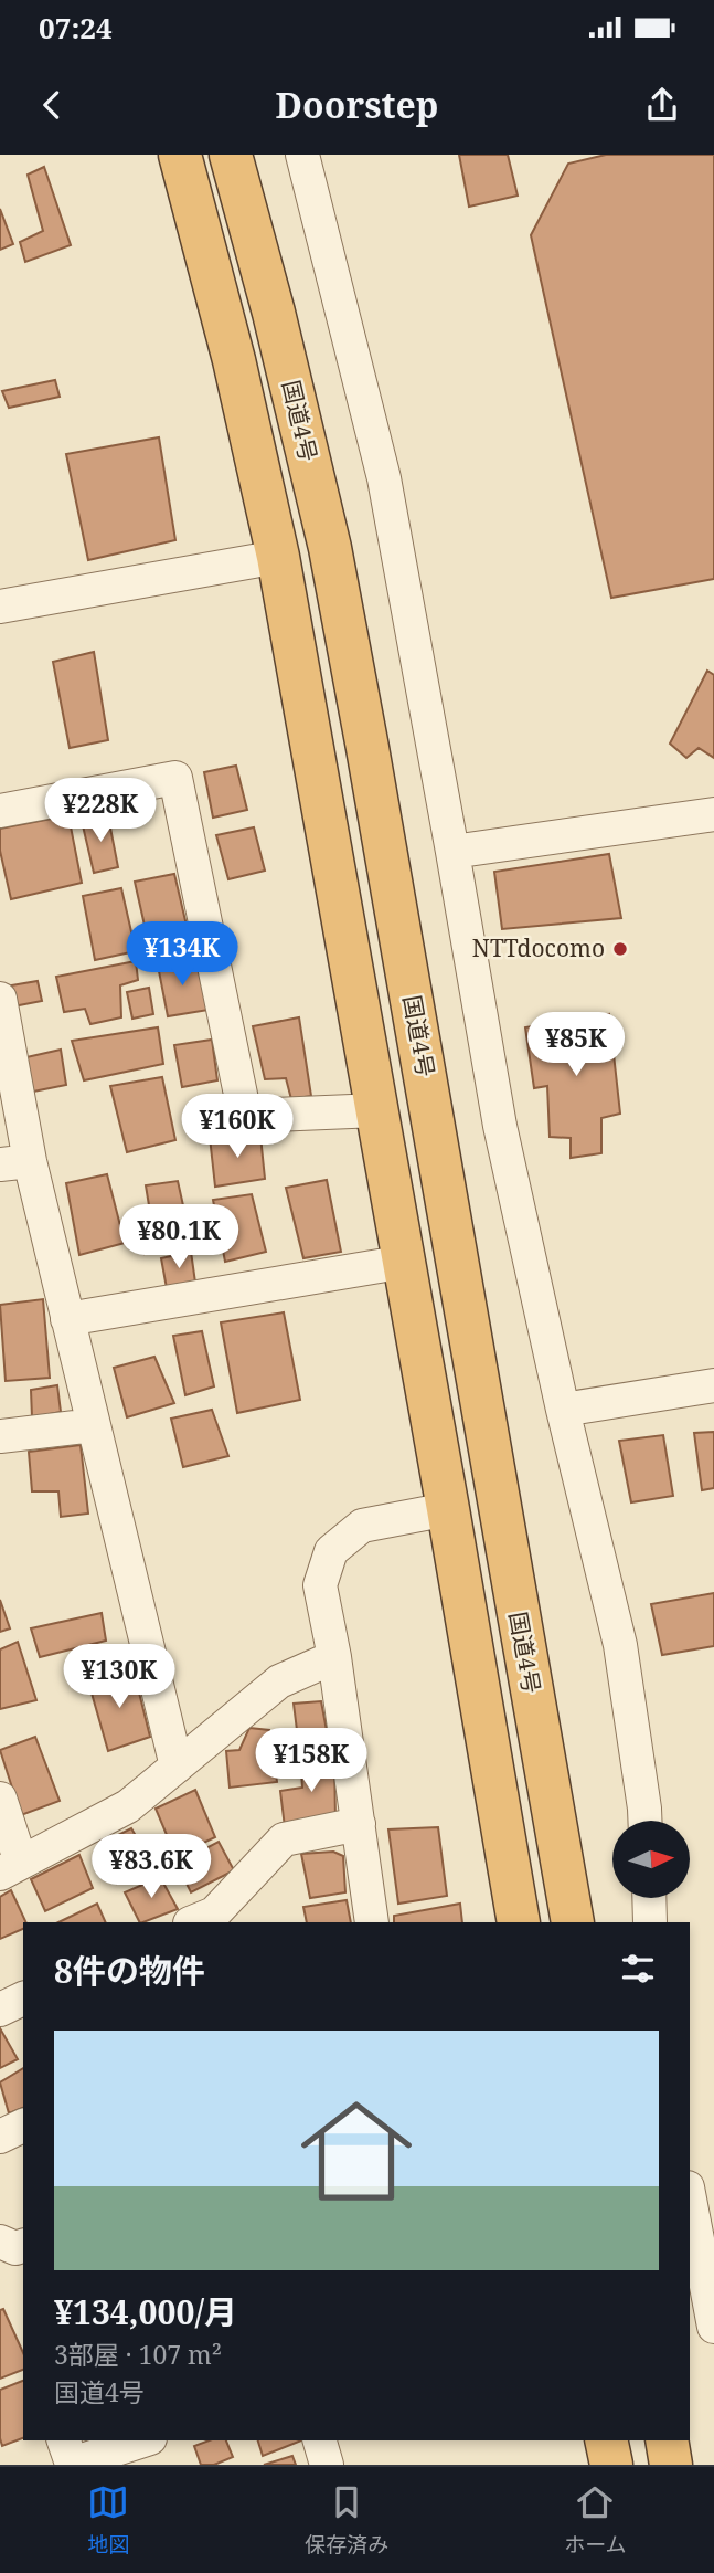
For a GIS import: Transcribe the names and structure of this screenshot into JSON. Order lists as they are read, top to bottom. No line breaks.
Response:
{"streets":{"highway":["国道4号"]},"places":["NTTdocomo"],"north":"right","page":{"status":"07:24","header":"Doorstep","price":["¥228K","¥134K","¥85K","¥160K","¥80.1K","¥130K","¥158K","¥83.6K"],"heading":"8件の物件","list":[{"name":"¥134,000/月","note":"3部屋 · 107 m² · 国道4号"}],"tabs":["地図","保存済み","ホーム"]}}
